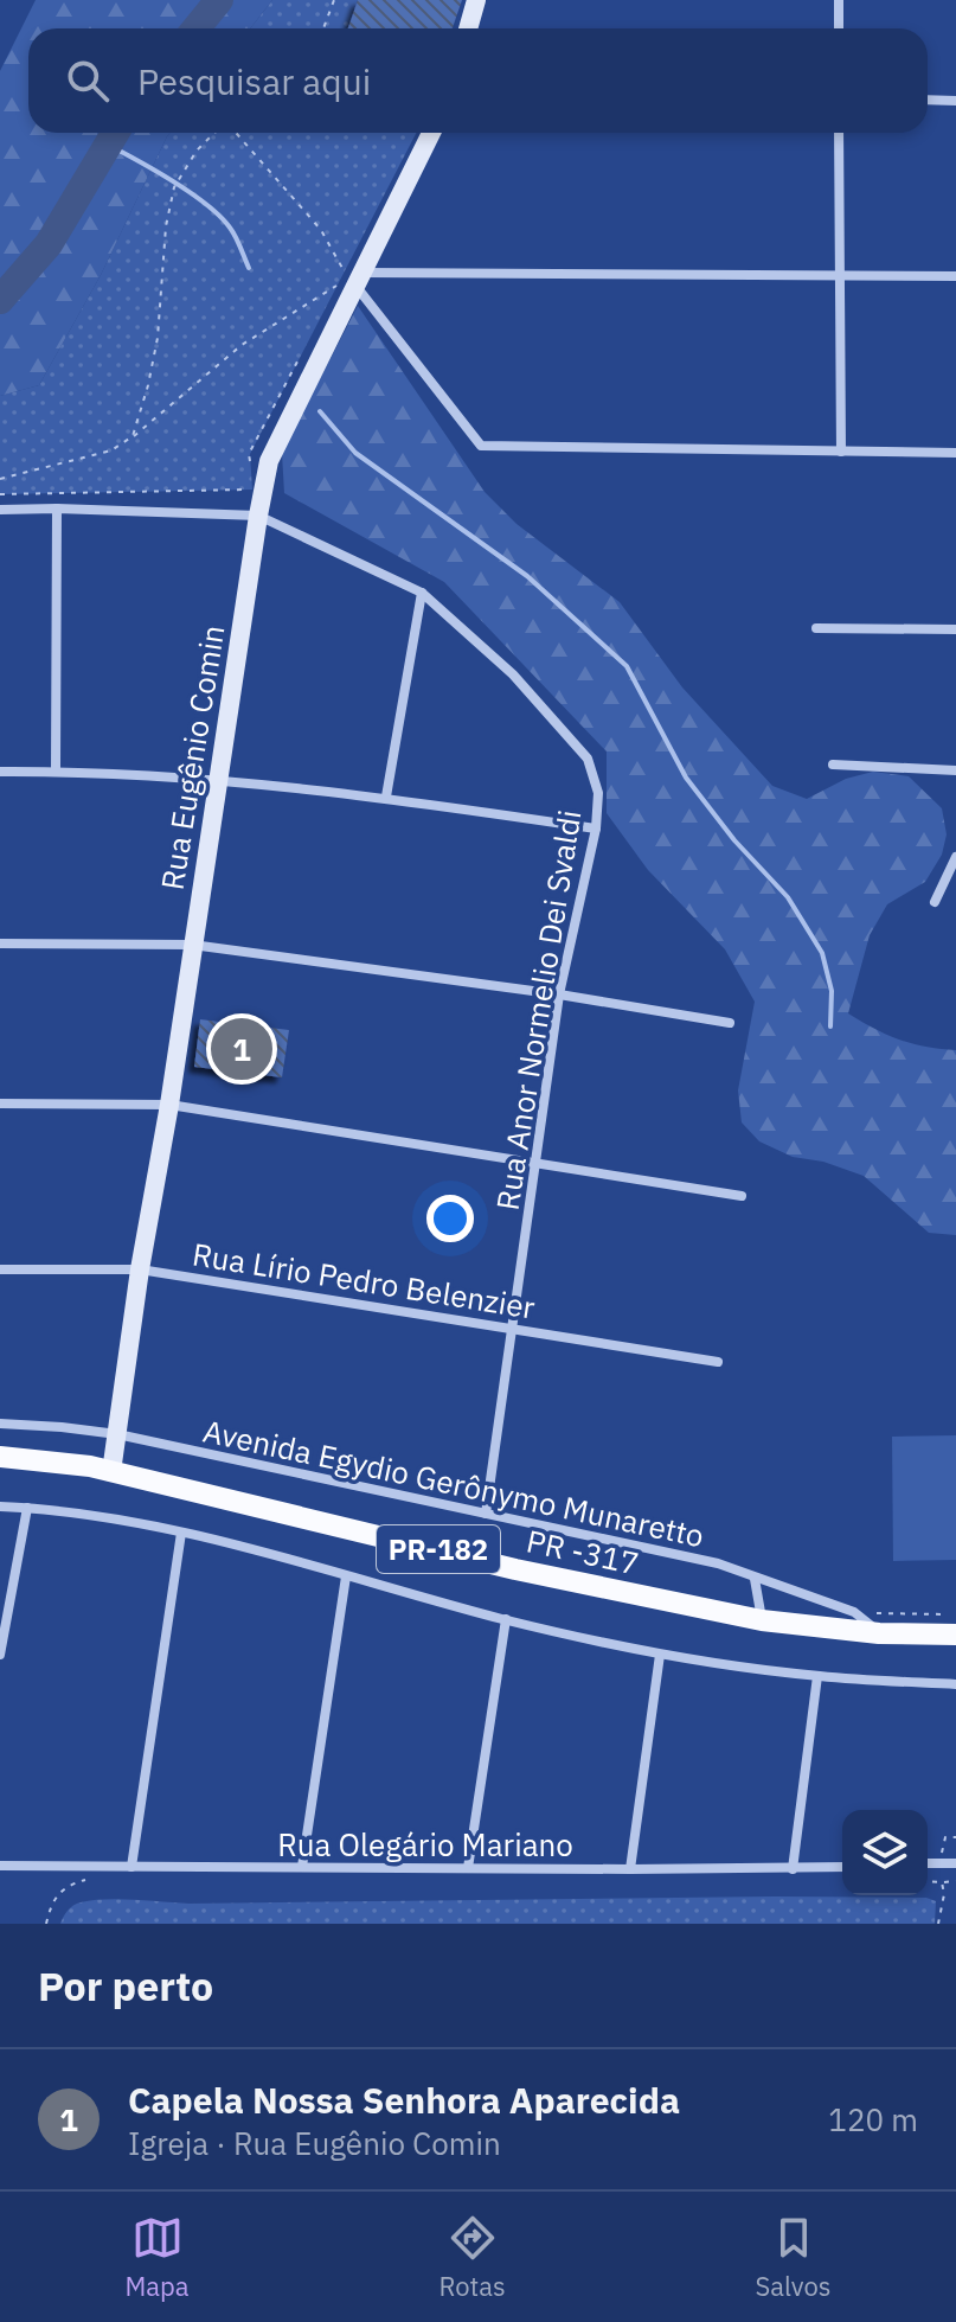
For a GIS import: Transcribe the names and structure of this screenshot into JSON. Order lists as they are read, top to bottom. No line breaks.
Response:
{"streets":{"main road":["PR-182","PR -317"],"street":["Rua Eugênio Comin","Rua Anor Normelio Dei Svaldi","Rua Lírio Pedro Belenzier","Avenida Egydio Gerônymo Munaretto","Rua Olegário Mariano"]},"crossings":[["Rua Eugênio Comin","Rua Anor Normelio Dei Svaldi"],["Rua Eugênio Comin","Rua Lírio Pedro Belenzier"],["Rua Eugênio Comin","Avenida Egydio Gerônymo Munaretto"],["Rua Eugênio Comin","PR -317"],["Rua Anor Normelio Dei Svaldi","Rua Lírio Pedro Belenzier"],["Rua Anor Normelio Dei Svaldi","Avenida Egydio Gerônymo Munaretto"],["Avenida Egydio Gerônymo Munaretto","PR-182"],["Avenida Egydio Gerônymo Munaretto","PR -317"],["PR-182","PR -317"]],"page":{"search":"Pesquisar aqui","pins":"1","heading":"Por perto","list":[{"mark":"1","name":"Capela Nossa Senhora Aparecida","note":"Igreja · Rua Eugênio Comin","value":"120 m"}],"nav":["Mapa","Rotas","Salvos"]}}
